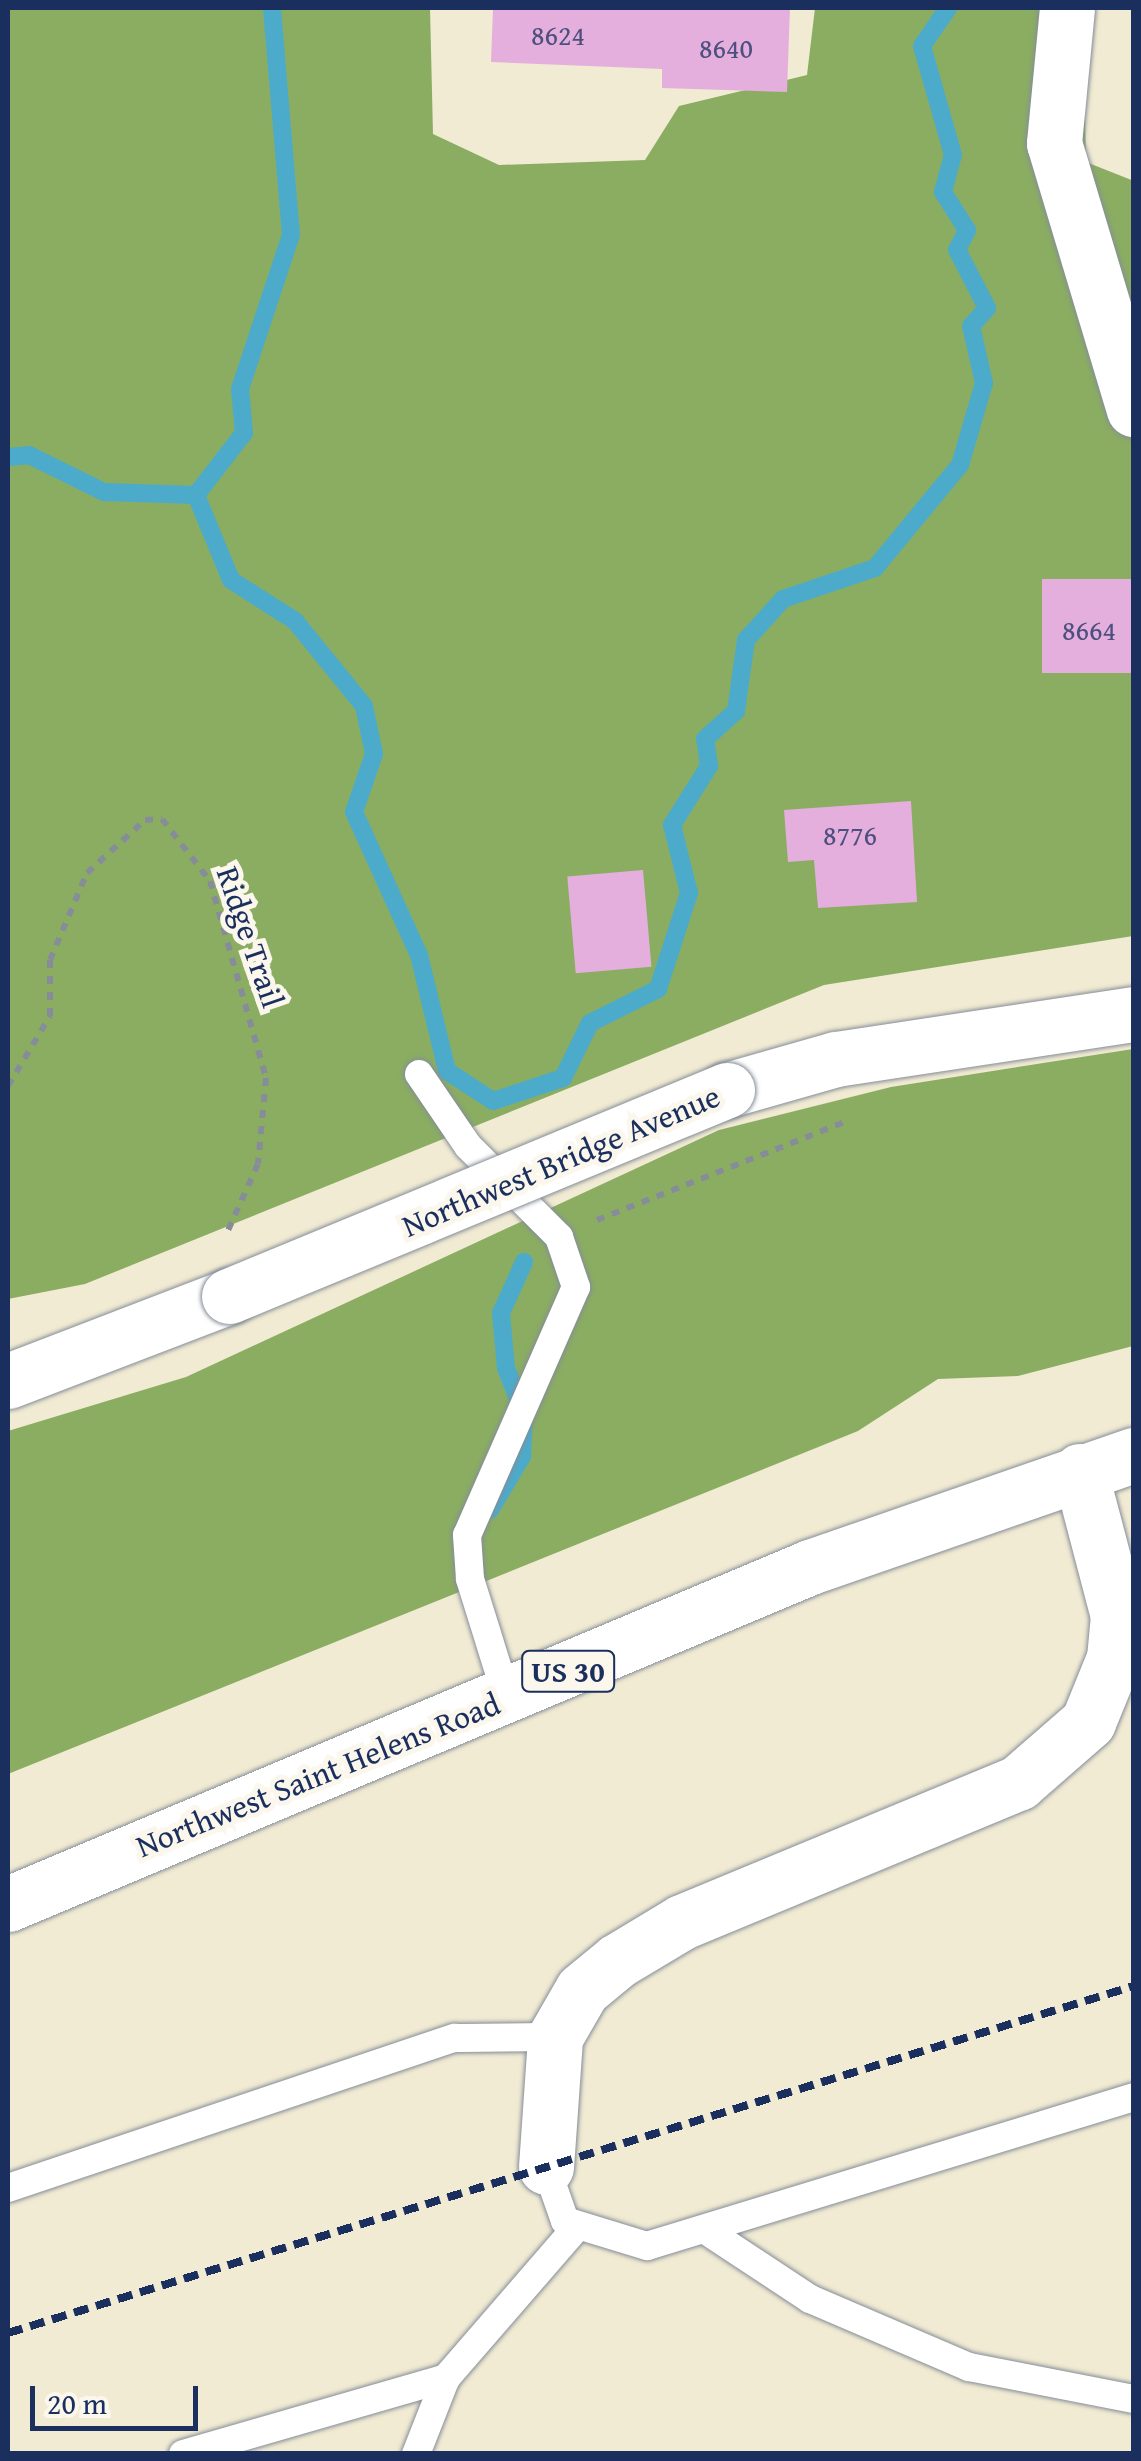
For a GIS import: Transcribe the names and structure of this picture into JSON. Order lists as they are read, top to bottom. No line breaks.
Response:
{"streets":{"main road":["Northwest Bridge Avenue","US 30","Northwest Saint Helens Road"],"path":["Ridge Trail"]},"crossings":[["Ridge Trail","Northwest Bridge Avenue"]],"house_numbers":["8624","8640","8664","8776"],"scale_bar":"20 m"}
